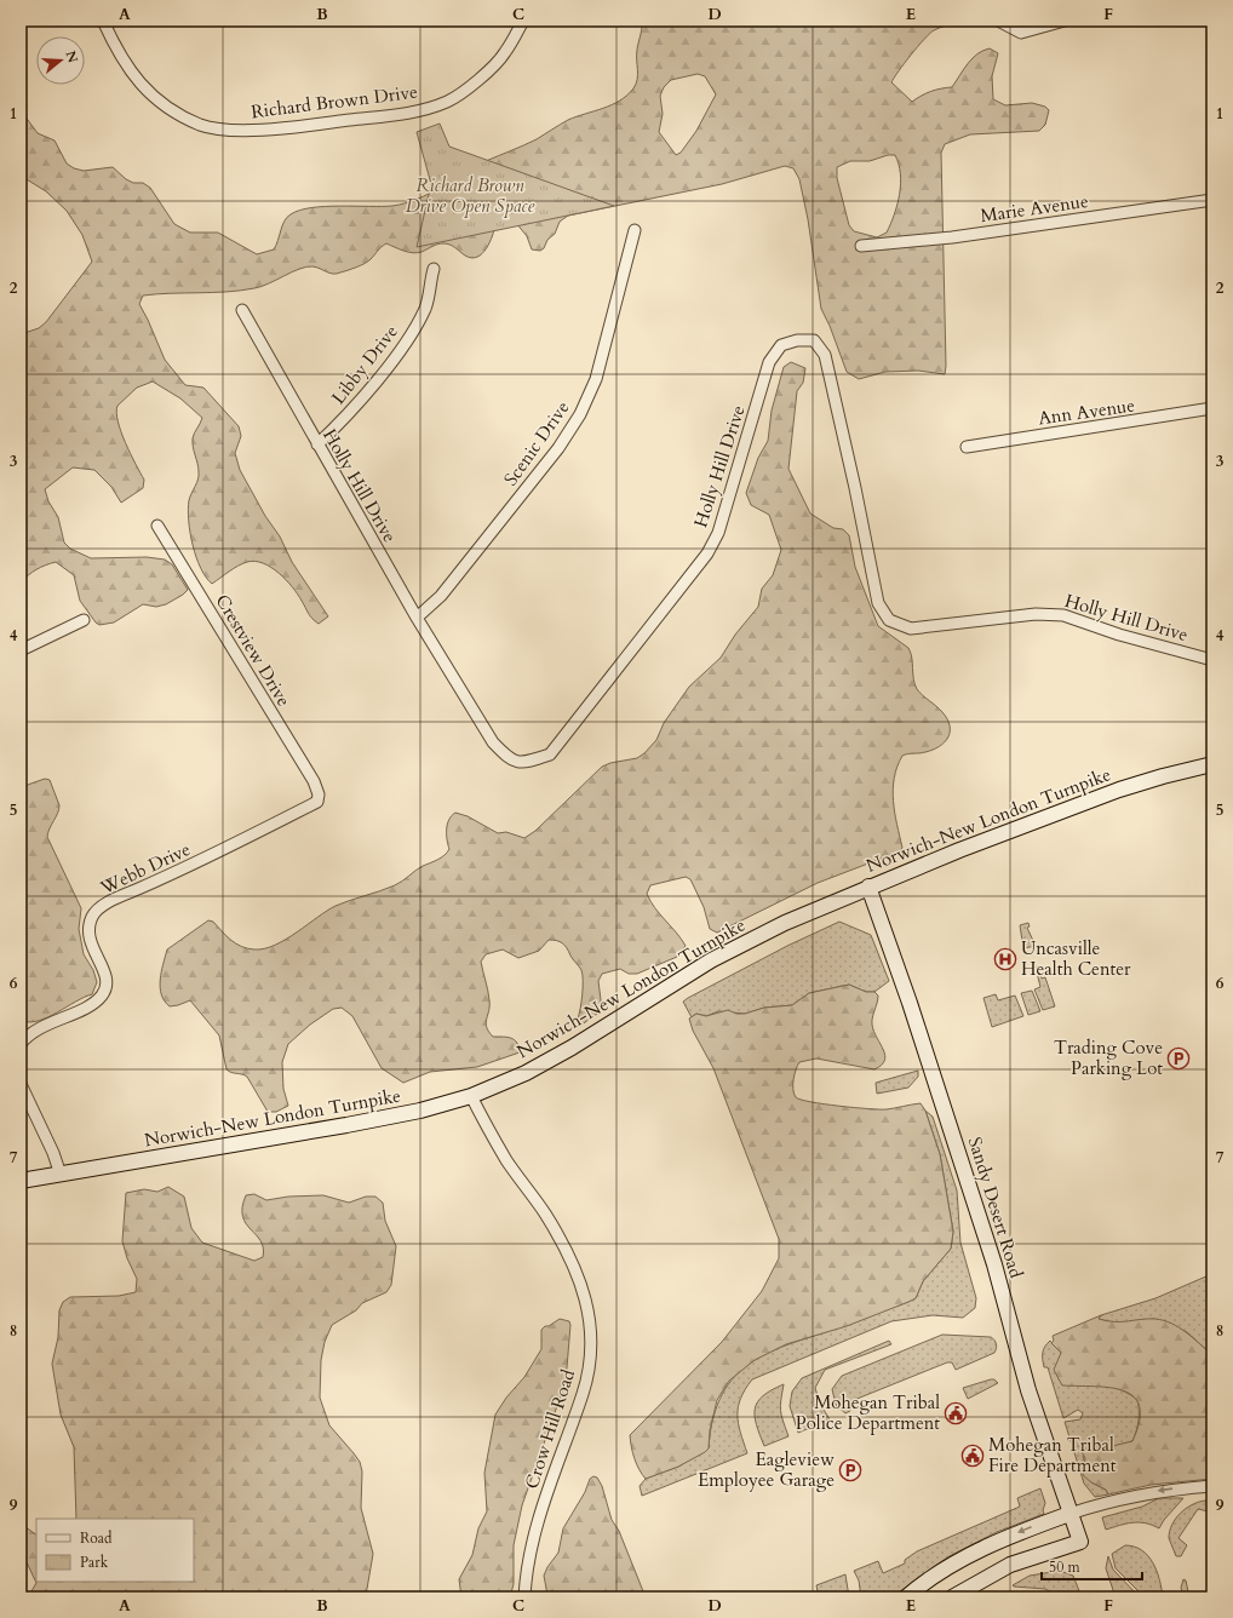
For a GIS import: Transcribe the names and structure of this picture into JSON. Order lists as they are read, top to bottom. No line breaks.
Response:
{"streets":{"main road":["Norwich-New London Turnpike","Sandy Desert Road"],"street":["Richard Brown Drive","Marie Avenue","Libby Drive","Ann Avenue","Scenic Drive","Holly Hill Drive","Crestview Drive","Webb Drive","Crow Hill Road"]},"crossings":[["Libby Drive","Holly Hill Drive"],["Scenic Drive","Holly Hill Drive"],["Crestview Drive","Webb Drive"],["Norwich-New London Turnpike","Sandy Desert Road"],["Norwich-New London Turnpike","Crow Hill Road"]],"parks":["Richard Brown Drive Open Space"],"places":{"hospital":["Uncasville Health Center"],"parking":["Trading Cove Parking Lot","Eagleview Employee Garage"],"public building":["Mohegan Tribal Police Department","Mohegan Tribal Fire Department"]},"legend":["Road","Park"],"scale_bar":"50 m","north":"right","grid":{"columns":["A","B","C","D","E","F"],"rows":["1","2","3","4","5","6","7","8","9"]}}
